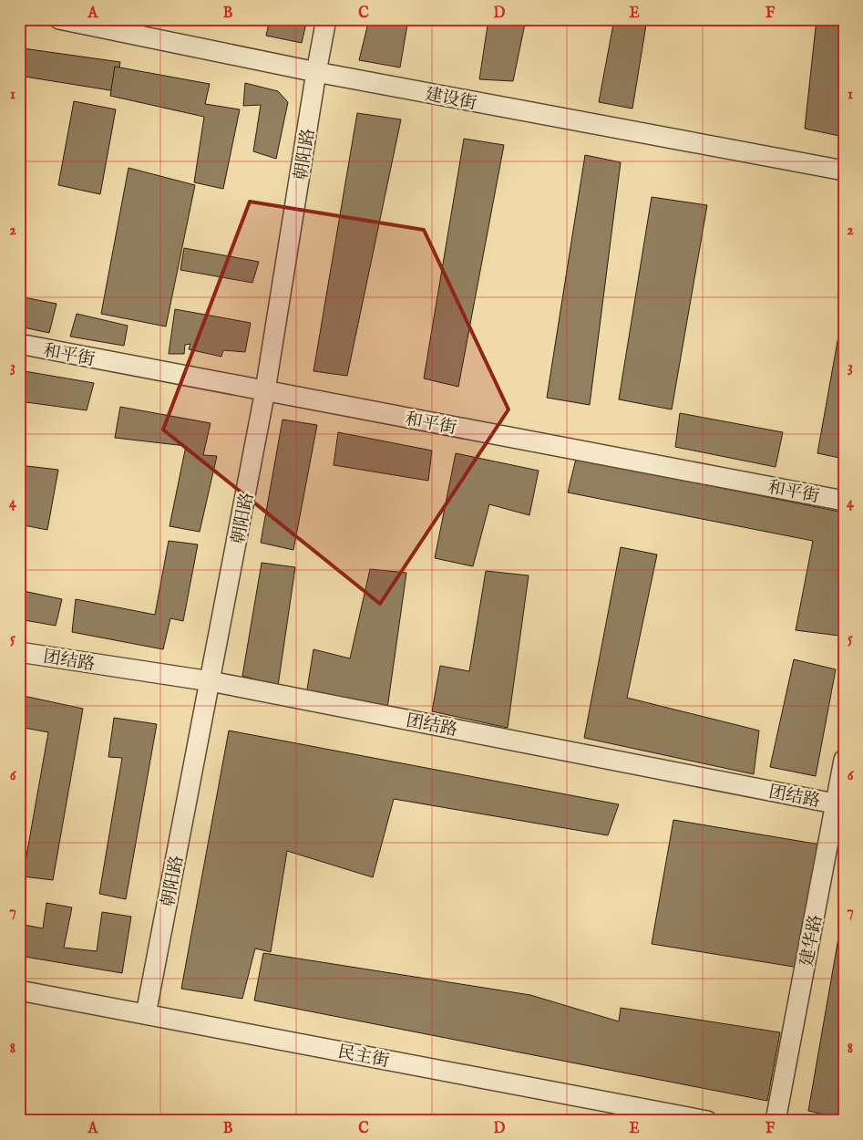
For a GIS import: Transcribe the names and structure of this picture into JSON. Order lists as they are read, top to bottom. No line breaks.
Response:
{"streets":{"street":["建设街","朝阳路","和平街","团结路","建华路","民主街"]},"crossings":[["建设街","朝阳路"],["朝阳路","和平街"],["朝阳路","团结路"],["朝阳路","民主街"],["团结路","建华路"]],"grid":{"columns":["A","B","C","D","E","F"],"rows":["1","2","3","4","5","6","7","8"]}}
